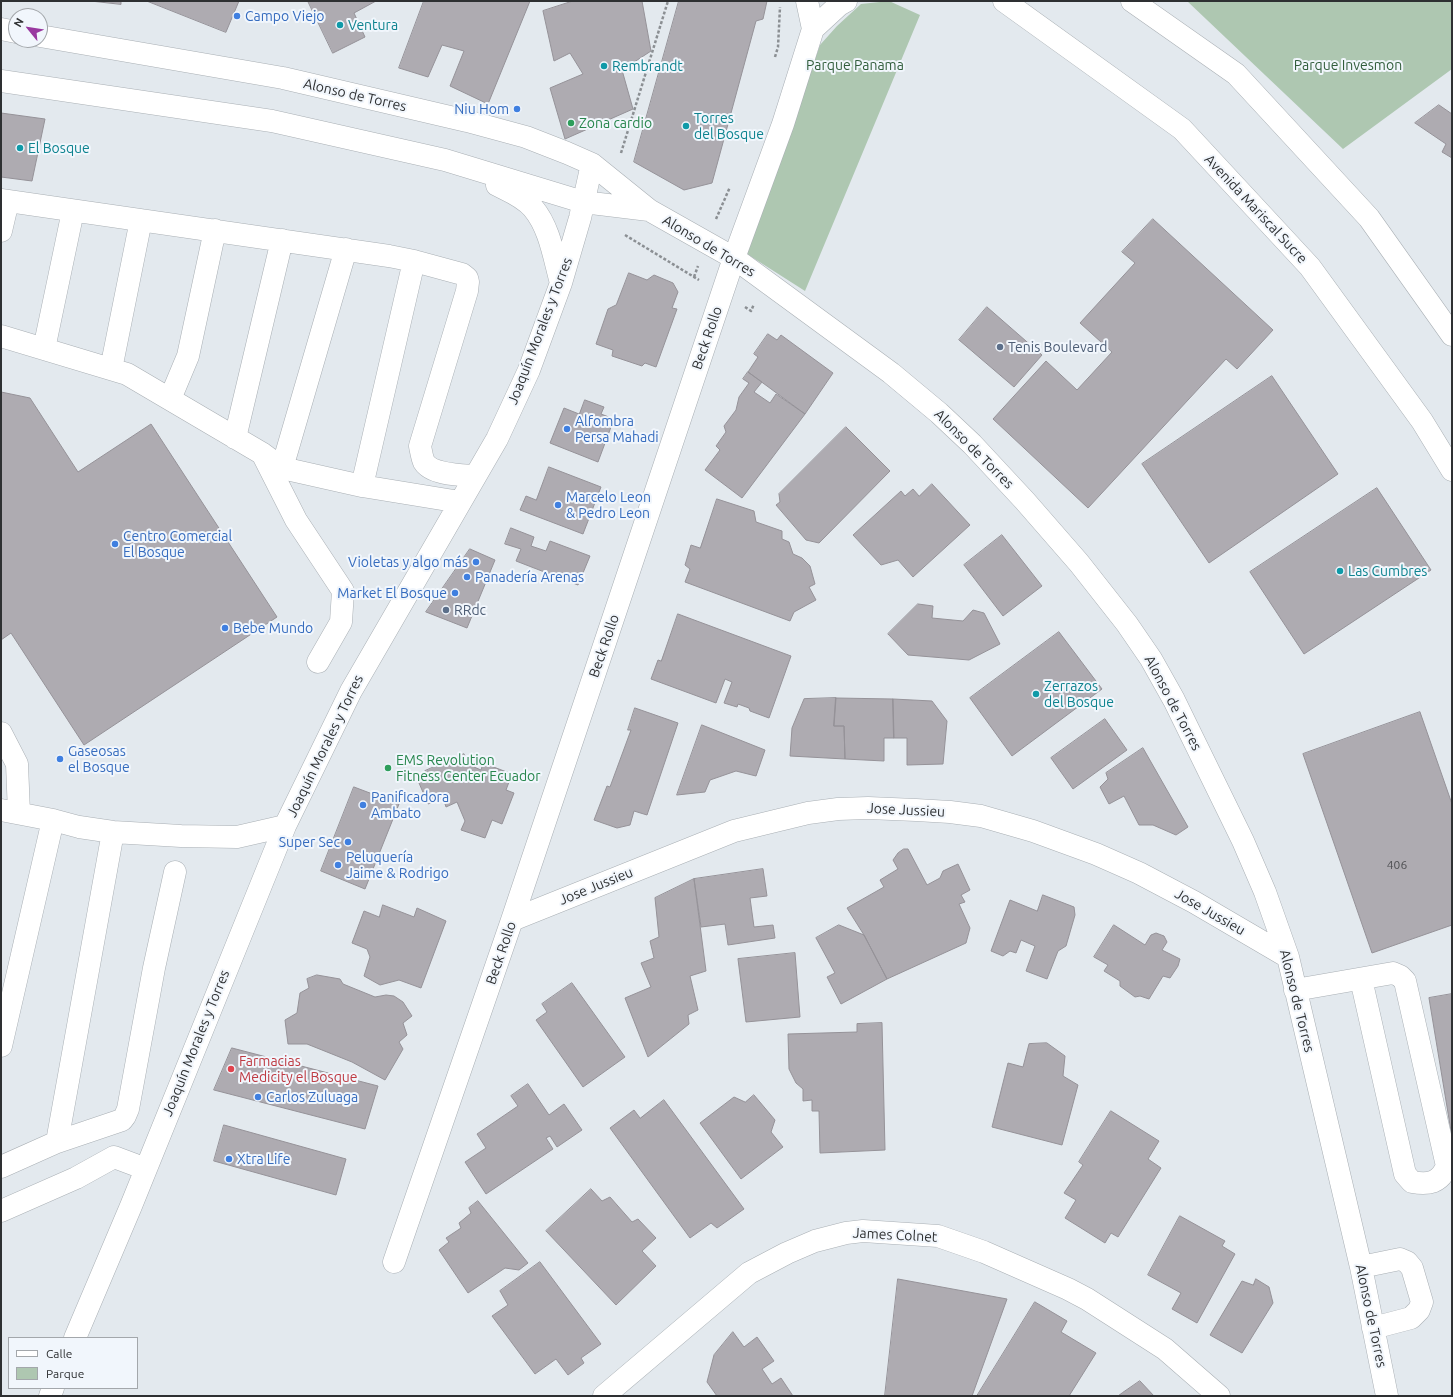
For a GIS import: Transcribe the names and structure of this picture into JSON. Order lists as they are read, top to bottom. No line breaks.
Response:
{"streets":{"street":["Alonso de Torres","Avenida Mariscal Sucre","Joaquín Morales y Torres","Beck Rollo","Jose Jussieu","James Colnet"]},"crossings":[["Alonso de Torres","Joaquín Morales y Torres"],["Alonso de Torres","Beck Rollo"],["Alonso de Torres","Jose Jussieu"],["Beck Rollo","Jose Jussieu"]],"parks":["Parque Panama","Parque Invesmon"],"places":["Campo Viejo","Ventura","Rembrandt","Niu Hom","Zona cardio","Torres del Bosque","El Bosque","Tenis Boulevard","Alfombra Persa Mahadi","Marcelo Leon & Pedro Leon","Centro Comercial El Bosque","Violetas y algo más","Las Cumbres","Panadería Arenas","Market El Bosque","RRdc","Bebe Mundo","Zerrazos del Bosque","Gaseosas el Bosque","EMS Revolution Fitness Center Ecuador","Panificadora Ambato","Super Sec","Peluquería Jaime & Rodrigo","Farmacias Medicity el Bosque","Carlos Zuluaga","Xtra Life"],"house_numbers":["406"],"legend":["Calle","Parque"],"north":"top left"}
